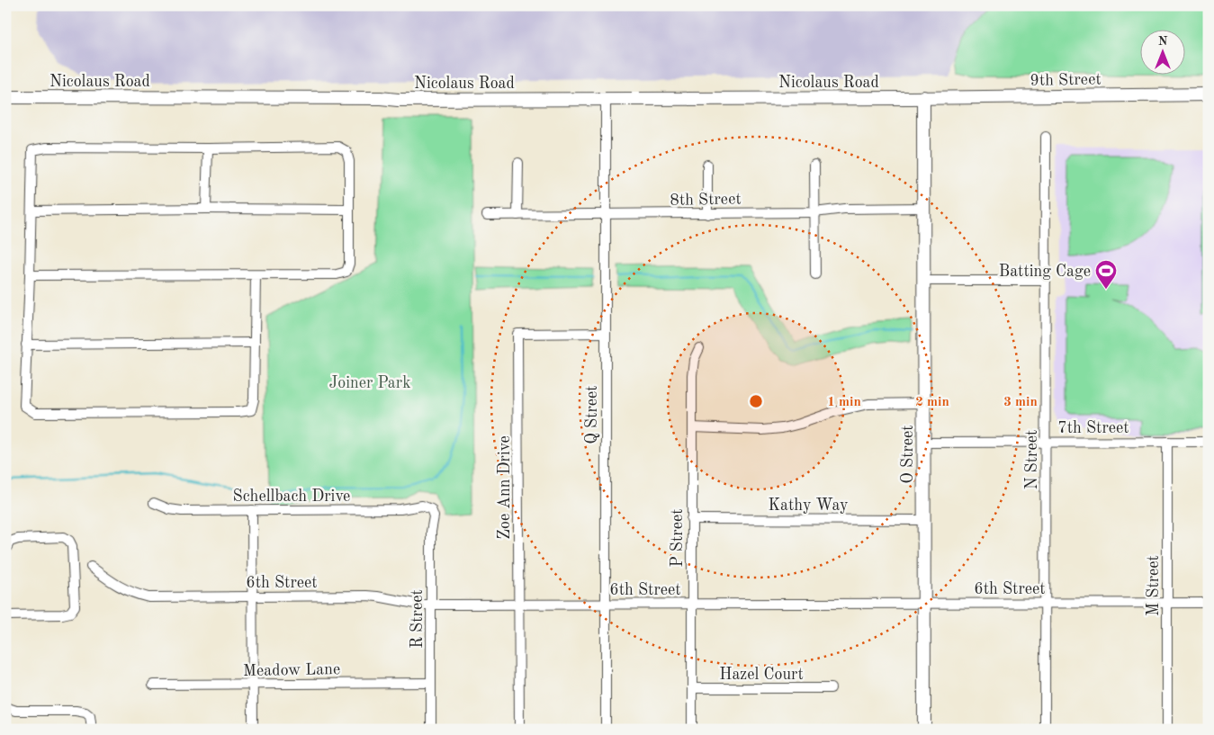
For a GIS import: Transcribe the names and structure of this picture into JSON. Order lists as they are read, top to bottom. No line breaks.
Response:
{"streets":{"street":["9th Street","Nicolaus Road","8th Street","Q Street","7th Street","O Street","N Street","Zoe Ann Drive","Schellbach Drive","Kathy Way","P Street","6th Street","M Street","R Street","Meadow Lane","Hazel Court"]},"crossings":[["9th Street","Nicolaus Road"],["9th Street","O Street"],["Nicolaus Road","Q Street"],["Nicolaus Road","O Street"],["8th Street","Q Street"],["8th Street","O Street"],["Q Street","Zoe Ann Drive"],["Q Street","6th Street"],["7th Street","O Street"],["7th Street","N Street"],["7th Street","M Street"],["O Street","Kathy Way"],["O Street","6th Street"],["N Street","6th Street"],["Zoe Ann Drive","6th Street"],["Schellbach Drive","R Street"],["Kathy Way","P Street"],["P Street","6th Street"],["P Street","Hazel Court"],["6th Street","M Street"],["6th Street","R Street"],["R Street","Meadow Lane"]],"parks":["Joiner Park"],"places":{"sports":["Batting Cage"]},"north":"top","rings":["1 min","2 min","3 min"]}
